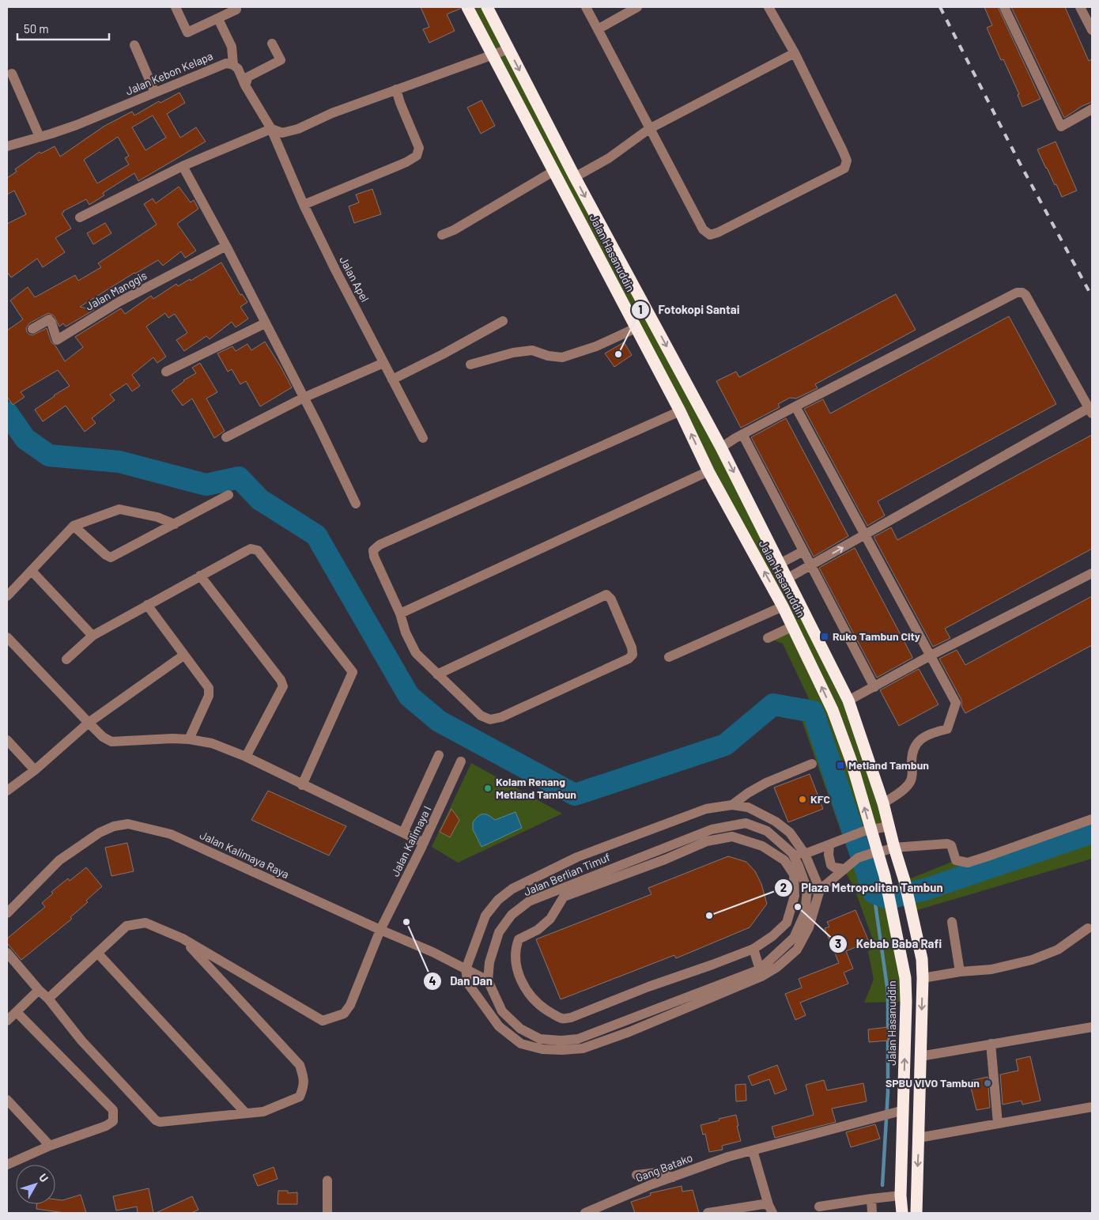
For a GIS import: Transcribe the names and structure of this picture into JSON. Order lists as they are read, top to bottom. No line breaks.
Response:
{"streets":{"highway":["Jalan Hasanuddin"],"street":["Jalan Kebon Kelapa","Jalan Apel","Jalan Manggis","Jalan Kalimaya I","Jalan Kalimaya Raya","Jalan Berlian Timuf","Gang Batako"]},"crossings":[["Jalan Hasanuddin","Gang Batako"],["Jalan Kalimaya I","Jalan Kalimaya Raya"],["Jalan Kalimaya Raya","Jalan Berlian Timuf"]],"places":{"other":["Fotokopi Santai","Kolam Renang Metland Tambun","KFC","Kebab Baba Rafi","Plaza Metropolitan Tambun","Dan Dan","SPBU VIVO Tambun"],"transit":["Ruko Tambun City","Metland Tambun"]},"scale_bar":"50 m","north":"top right"}
